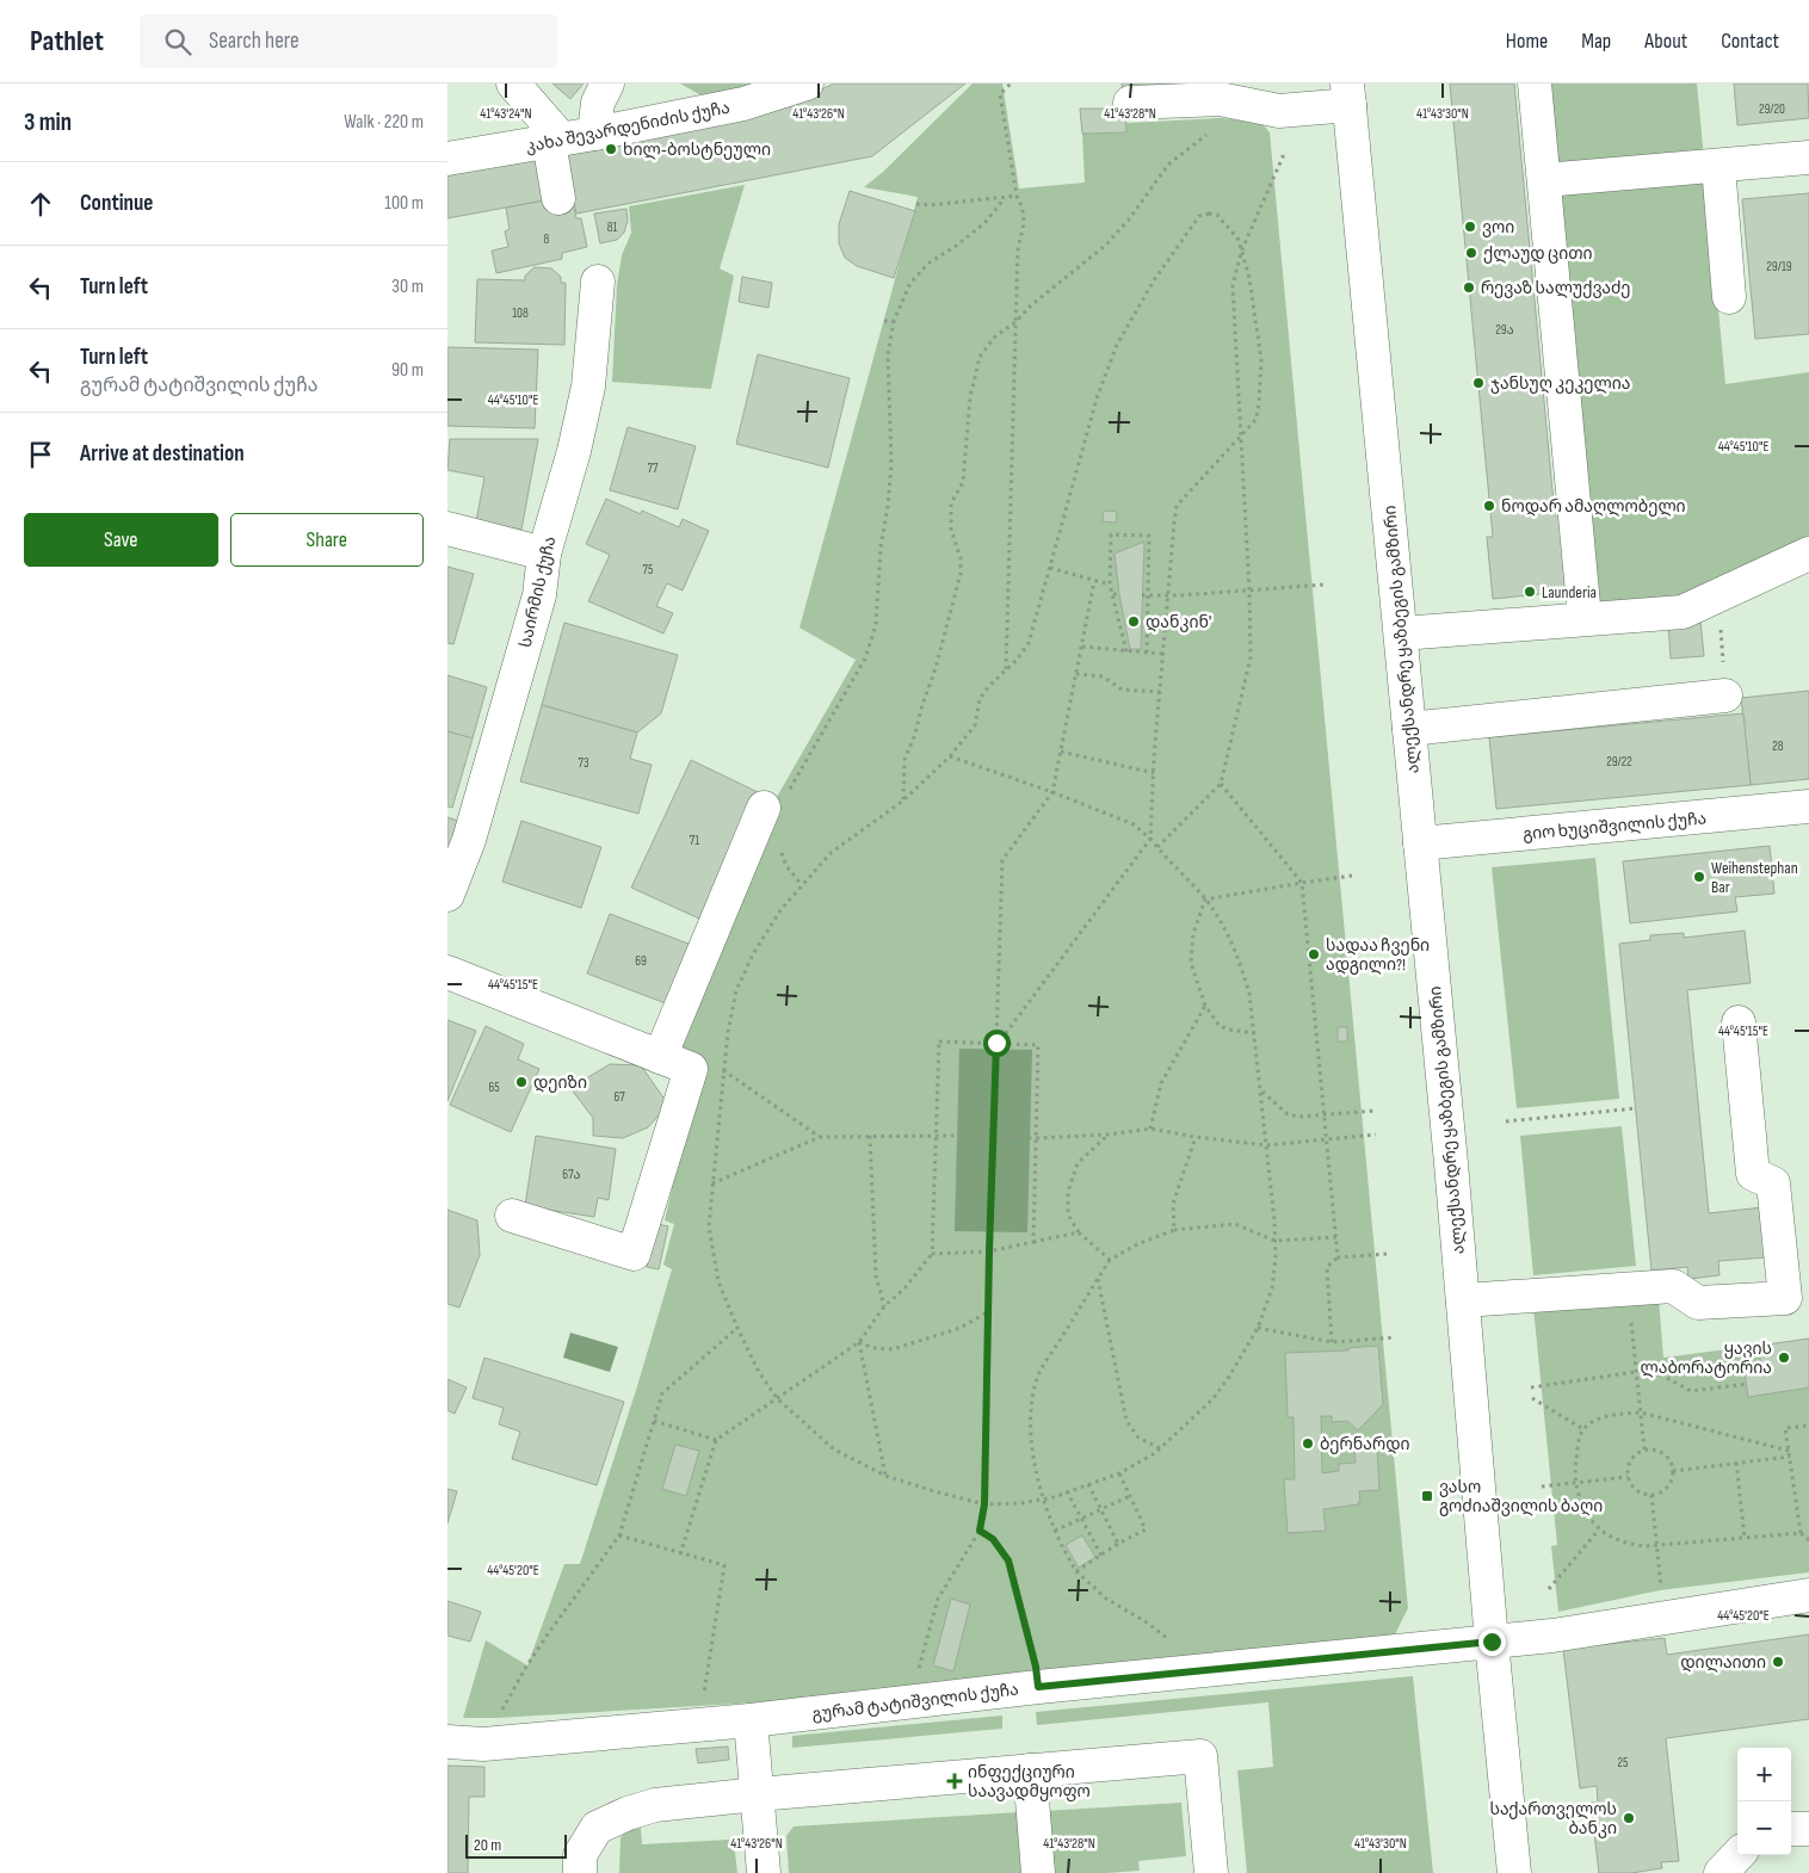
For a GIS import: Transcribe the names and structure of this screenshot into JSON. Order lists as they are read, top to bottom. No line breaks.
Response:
{"streets":{"street":["კახა შევარდენიძის ქუჩა","საირმის ქუჩა","ალექსანდრე ყაზბეგის გამზირი","გიო ხუციშვილის ქუჩა","გურამ ტატიშვილის ქუჩა"]},"crossings":[["ალექსანდრე ყაზბეგის გამზირი","გიო ხუციშვილის ქუჩა"],["ალექსანდრე ყაზბეგის გამზირი","გურამ ტატიშვილის ქუჩა"]],"places":{"other":["ხილ-ბოსტნეული","ვოი","ქლაუდ ცითი","რევაზ სალუქვაძე","ჯანსუღ კეკელია","ნოდარ ამაღლობელი","Launderia","დანკინ'","Weihenstephan Bar","სადაა ჩვენი ადგილი?!","დეიზი","ყავის ლაბორატორია","ბერნარდი","დილაითი","საქართველოს ბანკი"],"transit":["ვასო გოძიაშვილის ბაღი"],"health":["ინფექციური საავადმყოფო"]},"house_numbers":["29/20","81","8","29/19","108","29ა","77","75","28","29/22","73","71","69","65","67","67ა","25"],"scale_bar":"20 m","page":{"header":"Pathlet","search":"Search here","nav":["Home","Map","About","Contact"],"heading":["3 min","Walk · 220 m"],"list":[["Continue","100 m"],["Turn left","30 m"],["Turn left","გურამ ტატიშვილის ქუჩა","90 m"],"Arrive at destination"],"buttons":["Save","Share"],"map_buttons":["+","−"],"scale":"20 m"},"coordinates":["41°43'24\"N","41°43'26\"N","41°43'28\"N","41°43'30\"N","44°45'10\"E","44°45'15\"E","44°45'20\"E"]}
